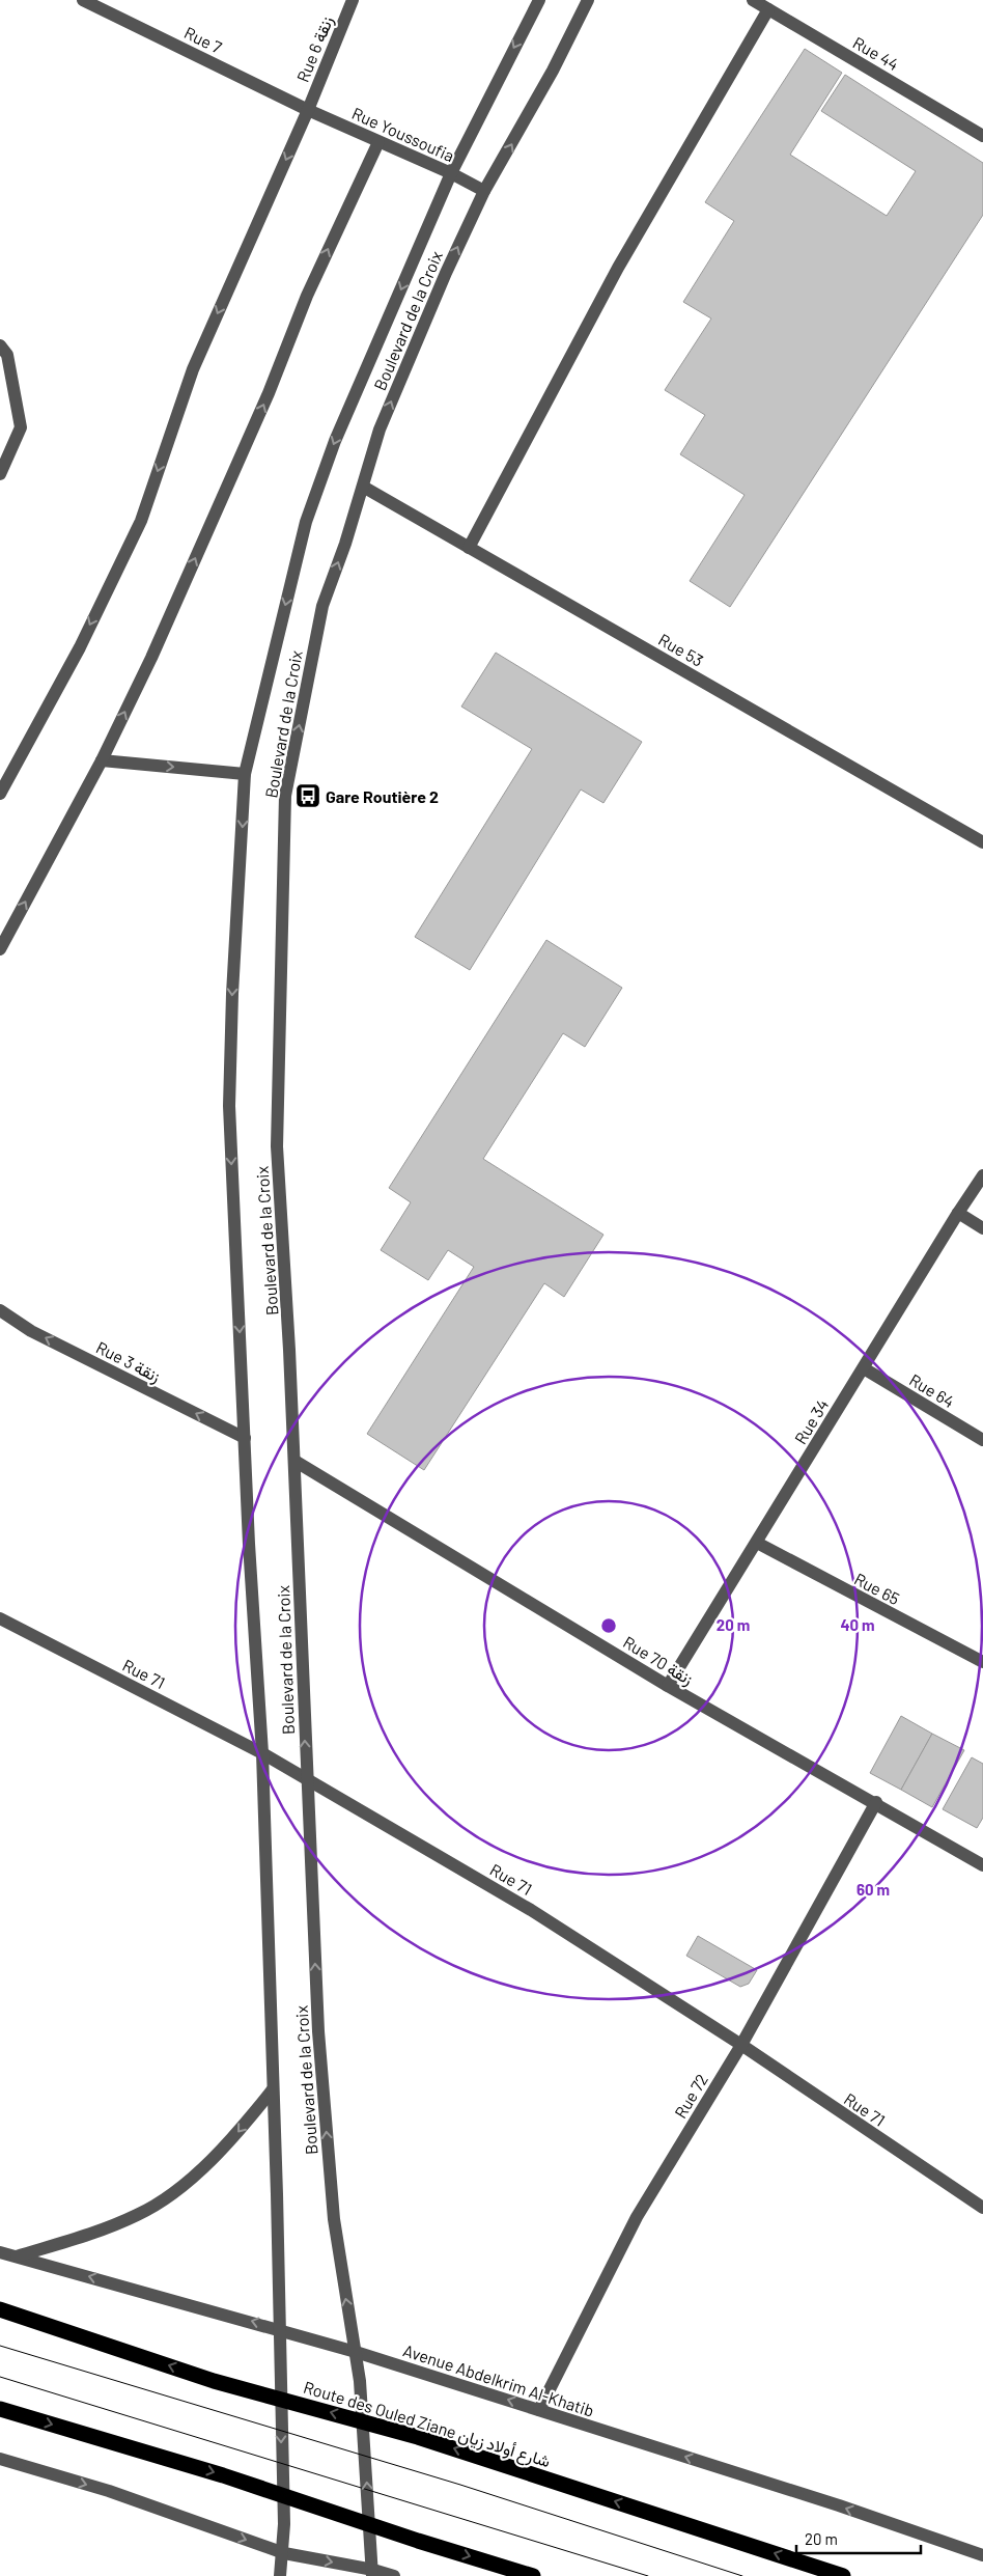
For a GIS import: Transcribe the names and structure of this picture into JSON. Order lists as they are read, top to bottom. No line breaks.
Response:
{"streets":{"highway":["Route des Ouled Ziane شارع أولاد زيان"],"street":["Rue 7","Rue 6 زنقة","Rue 44","Rue Youssoufia","Boulevard de la Croix","Rue 53","Rue 3 زنقة","Rue 64","Rue 34","Rue 65","Rue 70 زنقة","Rue 71","Rue 72","Avenue Abdelkrim Al-Khatib"]},"crossings":[["Rue 7","Rue 6 زنقة"],["Rue 7","Rue Youssoufia"],["Rue 6 زنقة","Rue Youssoufia"],["Rue Youssoufia","Boulevard de la Croix"],["Boulevard de la Croix","Rue 53"],["Boulevard de la Croix","Rue 3 زنقة"],["Boulevard de la Croix","Rue 70 زنقة"],["Boulevard de la Croix","Rue 71"],["Boulevard de la Croix","Avenue Abdelkrim Al-Khatib"],["Rue 64","Rue 34"],["Rue 34","Rue 65"],["Rue 34","Rue 70 زنقة"],["Rue 70 زنقة","Rue 72"],["Rue 71","Rue 72"],["Rue 72","Avenue Abdelkrim Al-Khatib"]],"one_way":["Rue 3 زنقة","Avenue Abdelkrim Al-Khatib"],"places":{"bus stop":["Gare Routière 2"]},"scale_bar":"20 m","rings":["20 m","40 m","60 m"]}
